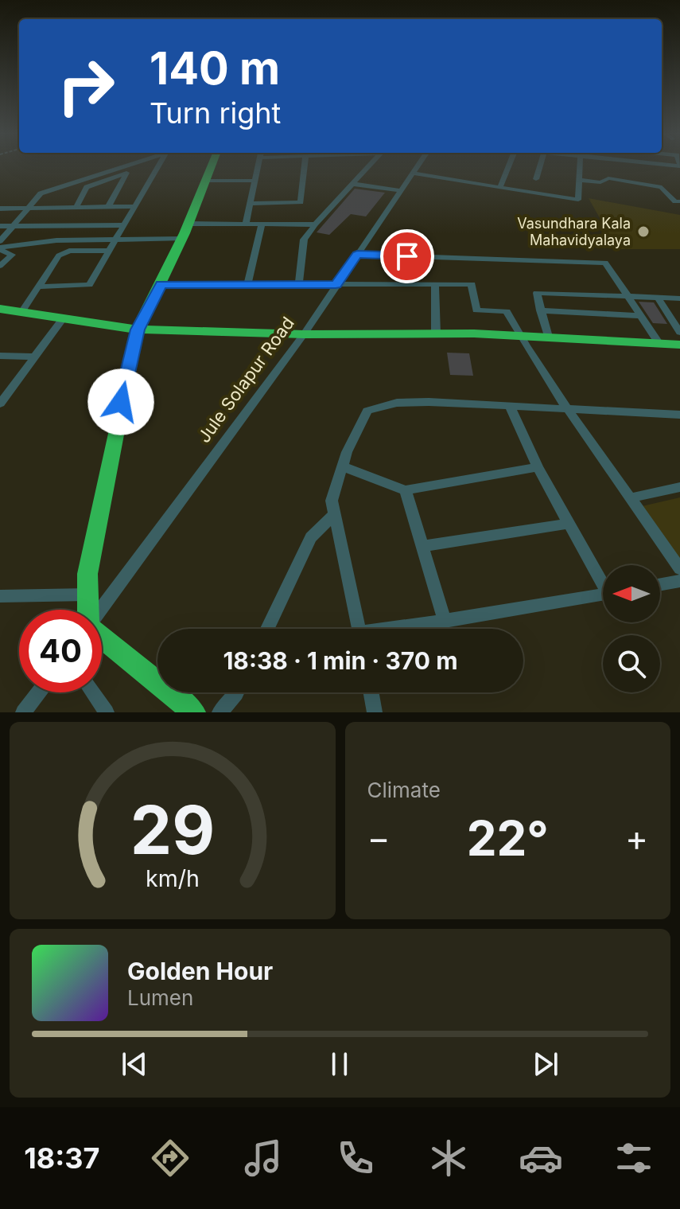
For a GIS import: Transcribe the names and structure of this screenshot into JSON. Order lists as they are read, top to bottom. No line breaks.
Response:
{"streets":{"street":["Jule Solapur Road"]},"places":["Vasundhara Kala Mahavidyalaya"],"north":"left","page":{"turn":["140 m","Turn right"],"limit":"40","trip":"18:38 · 1 min · 370 m","tile":"Climate","heat":["−","22°","+"],"song":["Golden Hour","Lumen"],"tabs":"18:37","gauge":["29","km/h"]}}
